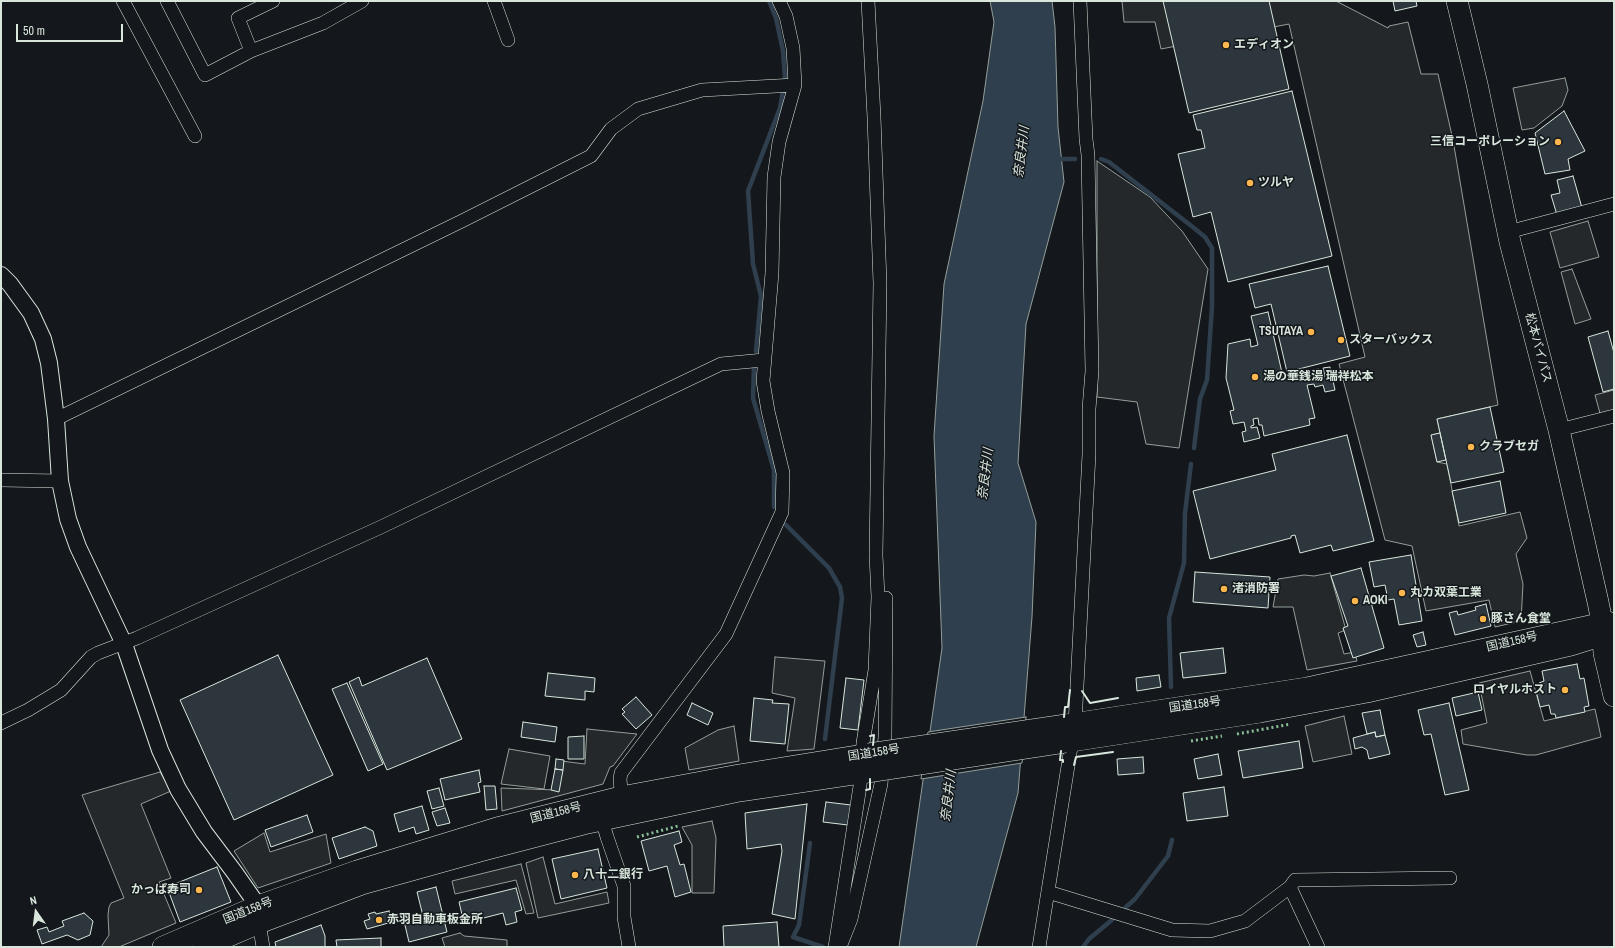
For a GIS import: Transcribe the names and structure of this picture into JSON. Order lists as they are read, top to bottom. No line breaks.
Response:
{"streets":{"highway":["松本バイパス","国道158号"]},"crossings":[["松本バイパス","国道158号"]],"water":["奈良井川"],"places":["エディオン","三信コーポレーション","ツルヤ","TSUTAYA","スターバックス","湯の華銭湯 瑞祥松本","クラブセガ","渚消防署","丸カ双葉工業","AOKI","豚さん食堂","ロイヤルホスト","八十二銀行","かっぱ寿司","赤羽自動車板金所"],"scale_bar":"50 m","north":"top"}
